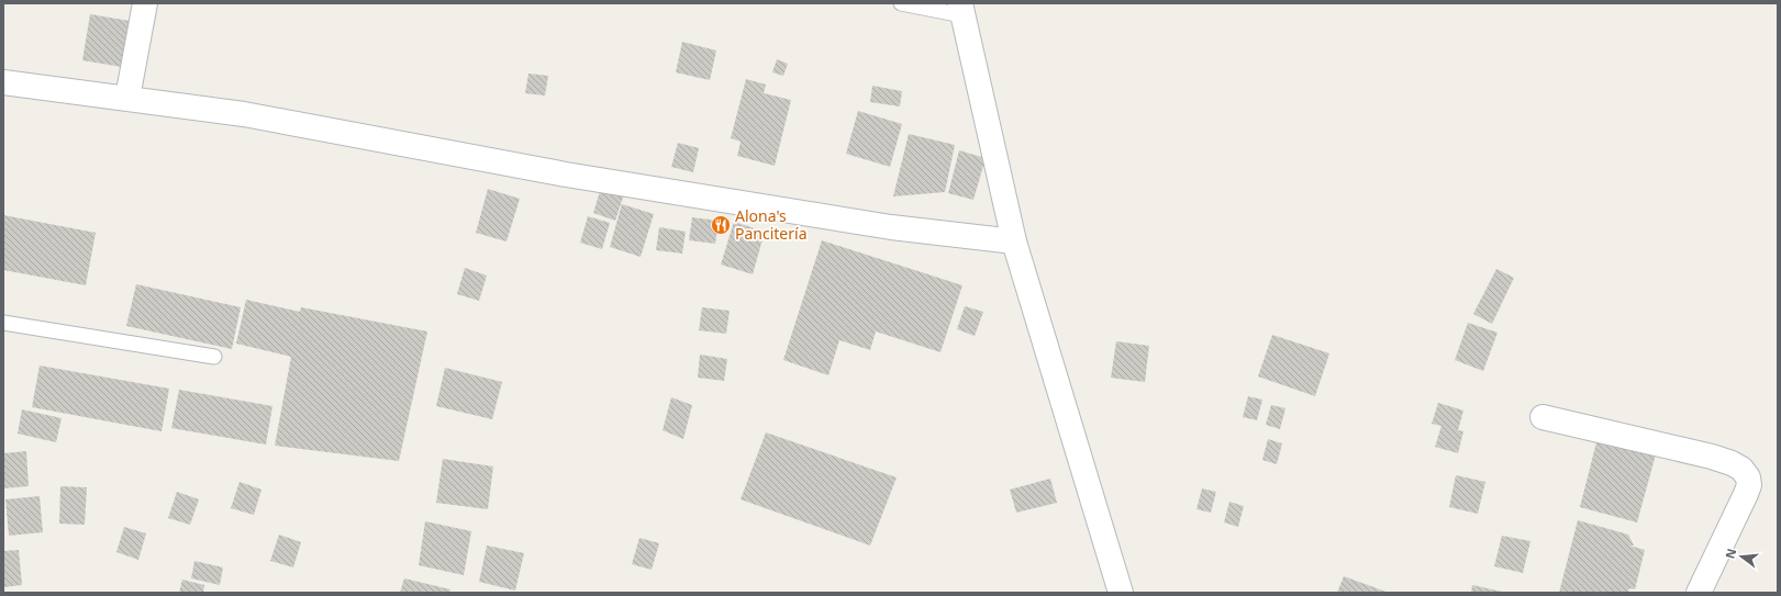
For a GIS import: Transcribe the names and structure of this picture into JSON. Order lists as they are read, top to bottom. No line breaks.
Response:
{"places":{"restaurant":["Alona's Pancitería"]},"north":"left"}
